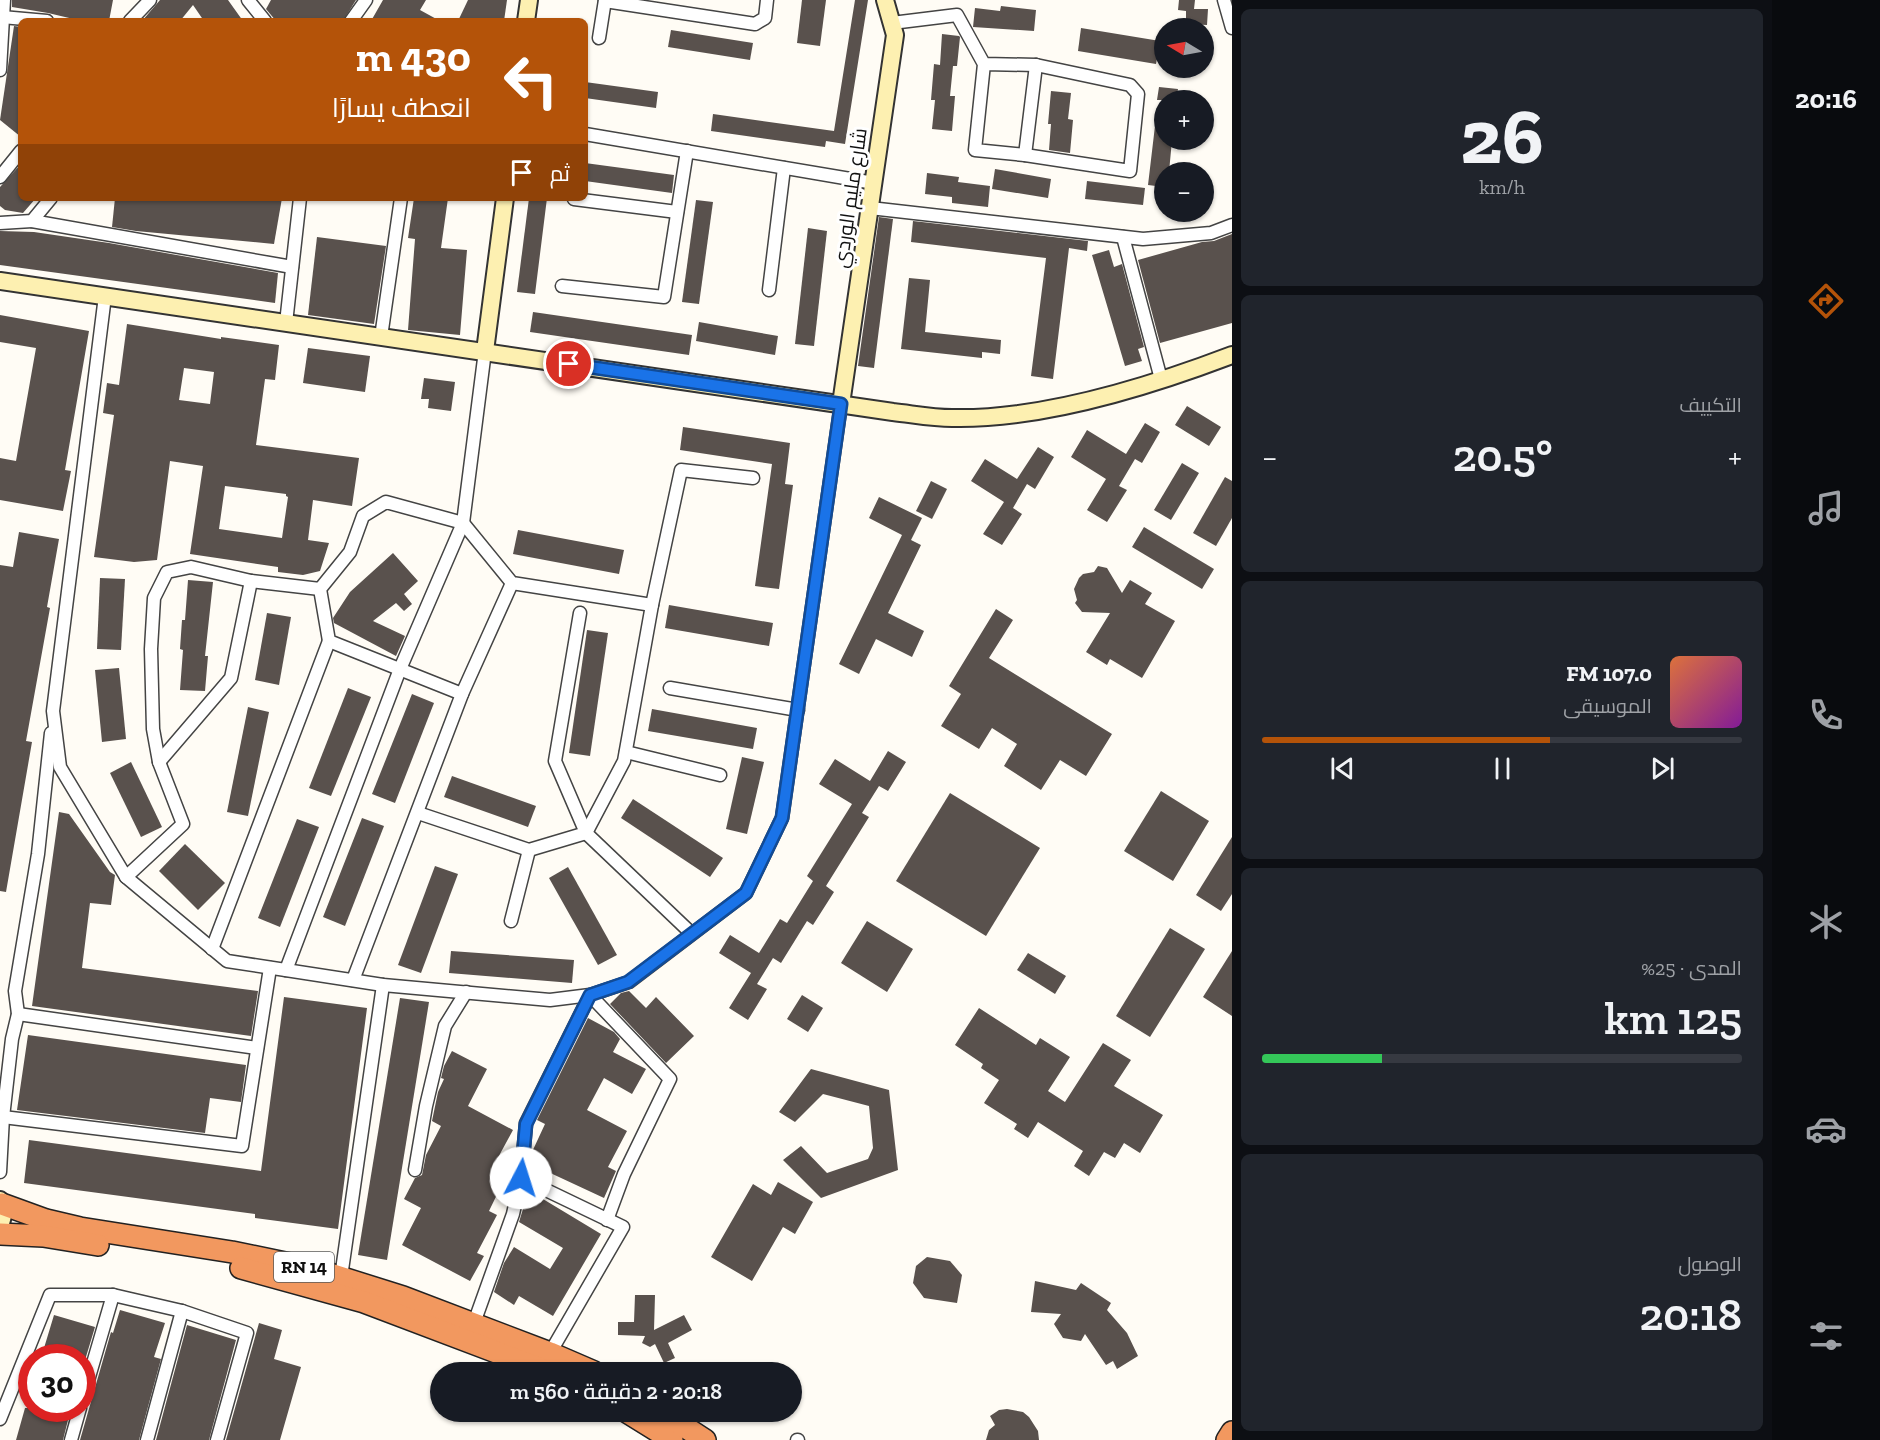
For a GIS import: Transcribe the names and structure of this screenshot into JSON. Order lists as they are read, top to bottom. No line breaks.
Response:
{"streets":{"highway":["RN 14"],"main road":["شارع مليم الوردي"]},"north":"left","page":{"tabs":"20:16","tile":[["26","km/h"],"التكييف",["المدى · 25%","125 km"],["الوصول","20:18"]],"map_buttons":["+","−"],"turn":["430 m","انعطف يسارًا"],"then":"ثم","heat":["−","20.5°","+"],"song":["107.0 FM","الموسيقى"],"limit":"30","trip":"20:18 · 2 دقيقة · 560 m"}}
